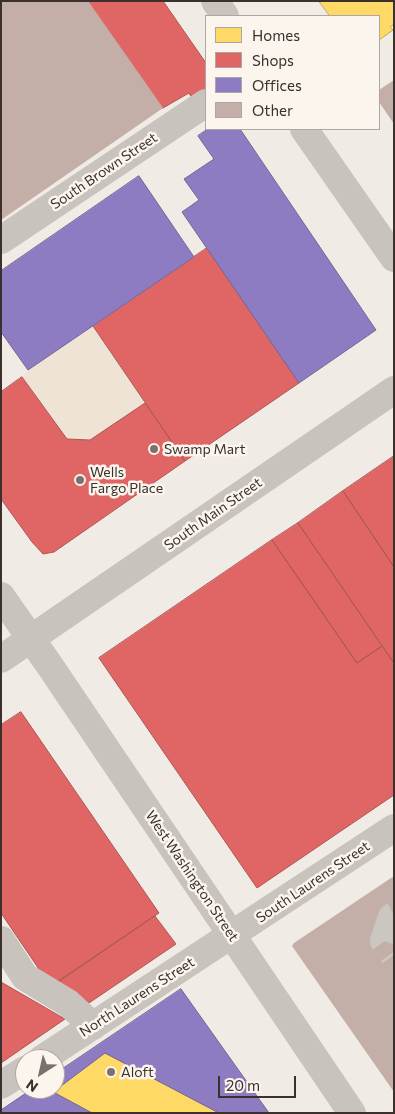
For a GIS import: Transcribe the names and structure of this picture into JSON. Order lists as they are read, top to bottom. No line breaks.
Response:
{"streets":{"street":["South Brown Street","South Main Street","West Washington Street","South Laurens Street","North Laurens Street"]},"crossings":[["South Main Street","West Washington Street"],["West Washington Street","South Laurens Street"],["West Washington Street","North Laurens Street"],["South Laurens Street","North Laurens Street"]],"places":["Swamp Mart","Wells Fargo Place","Aloft"],"legend":["Homes","Shops","Offices","Other"],"scale_bar":"20 m","north":"bottom left"}
